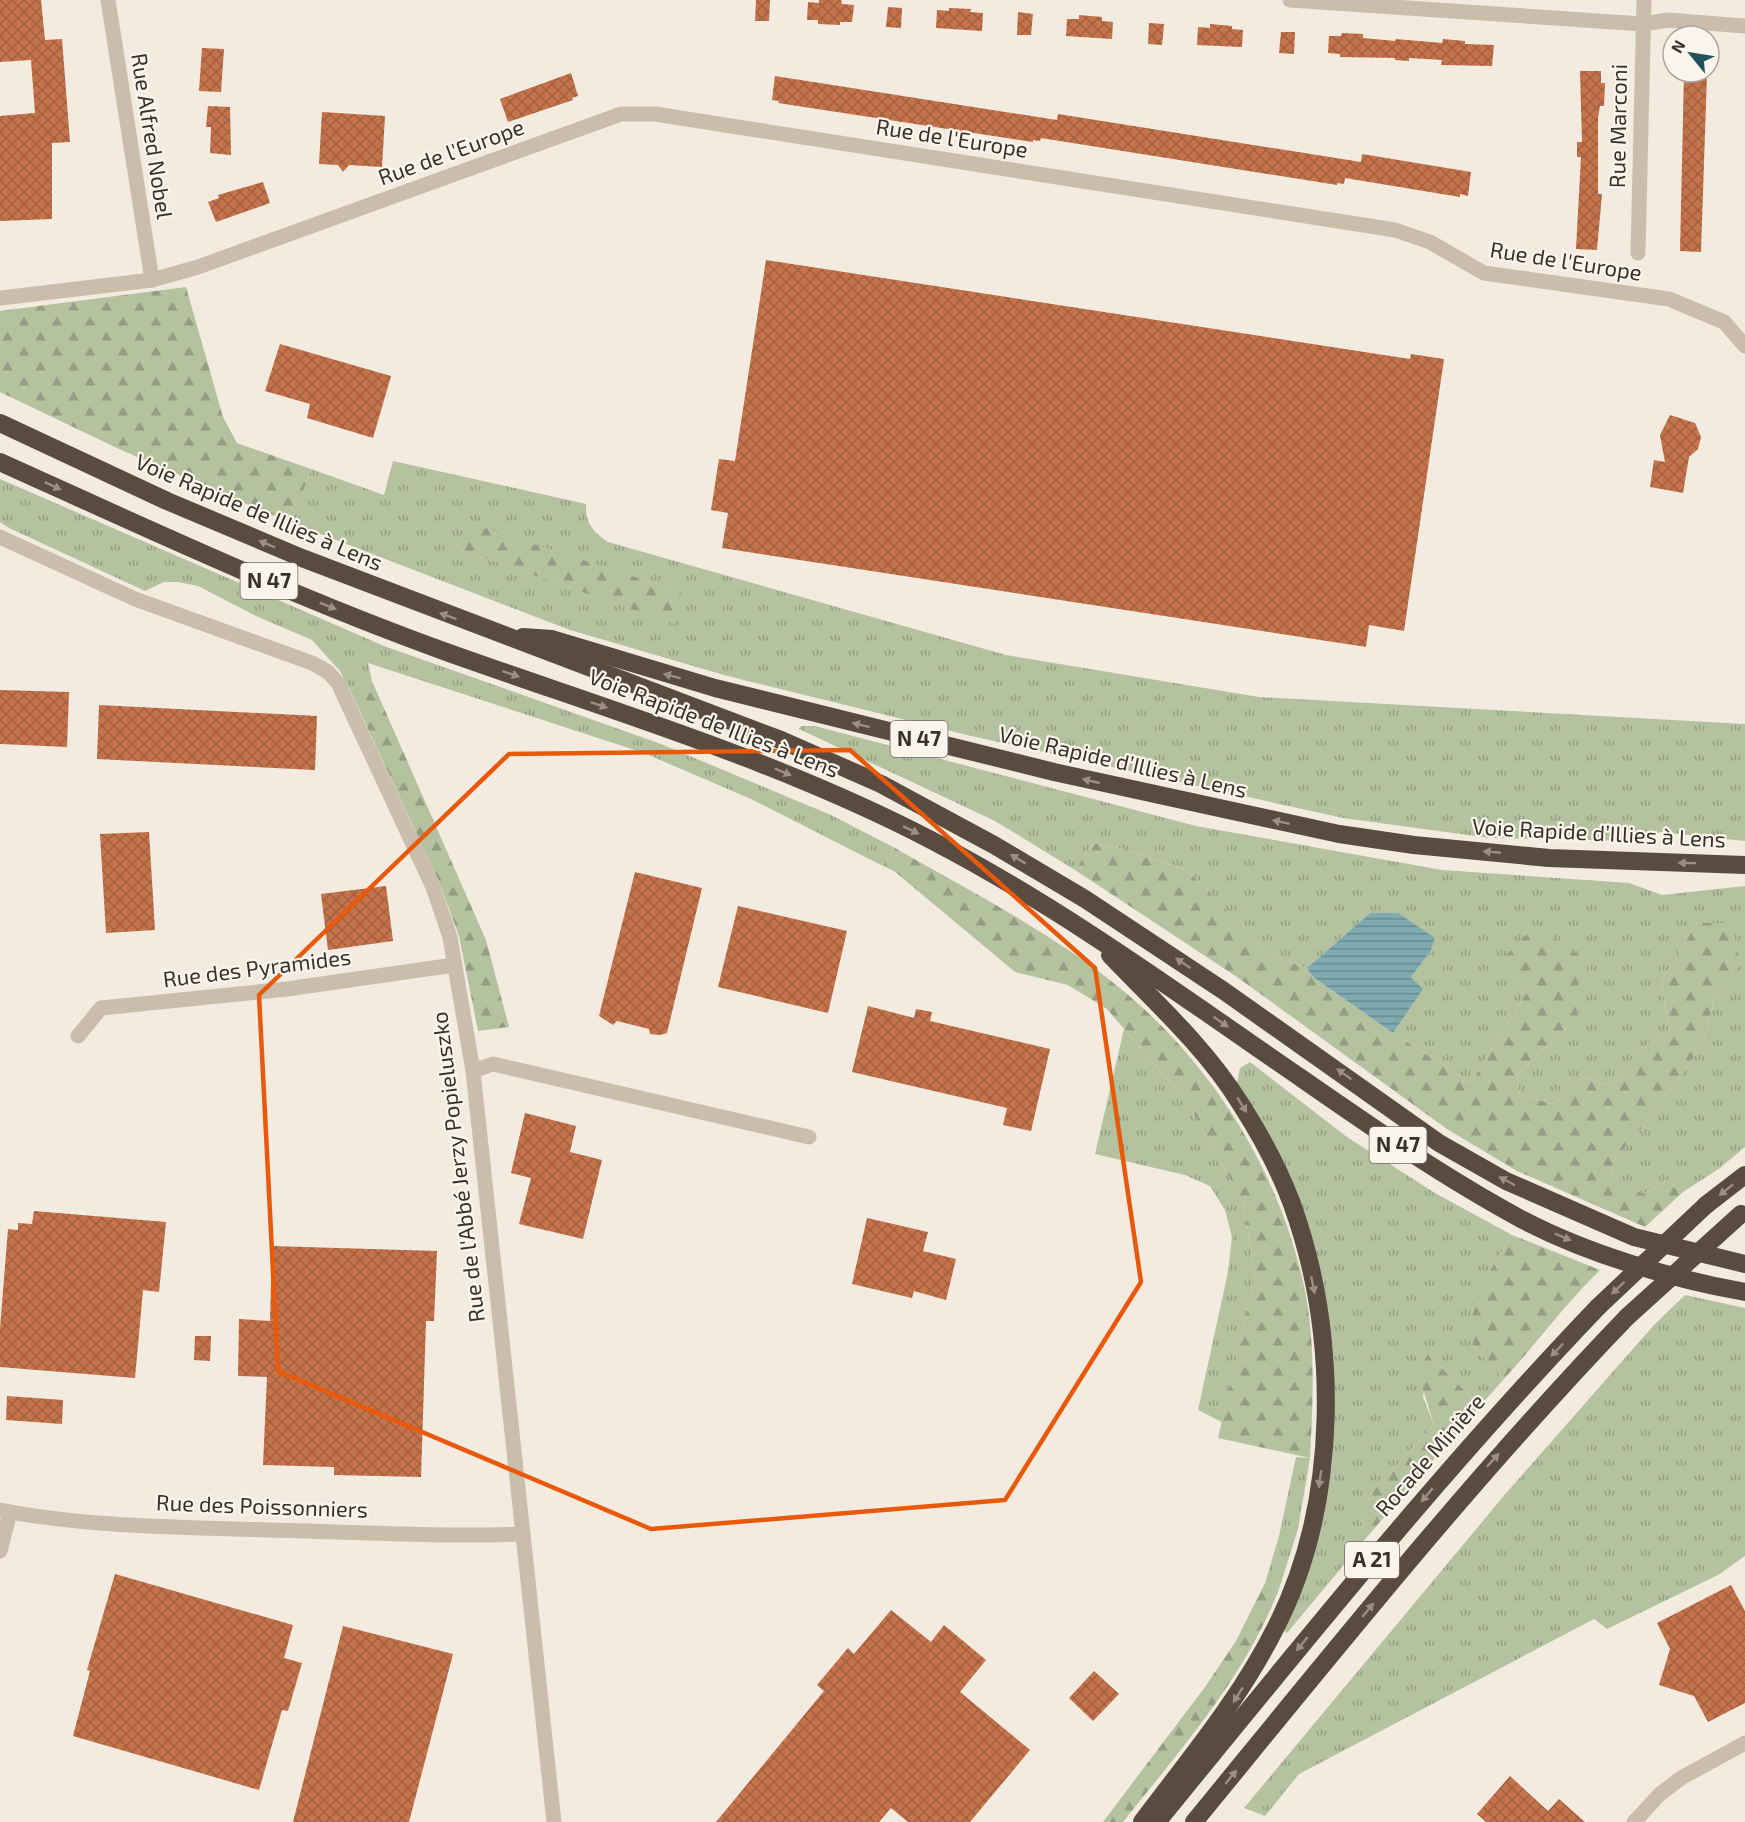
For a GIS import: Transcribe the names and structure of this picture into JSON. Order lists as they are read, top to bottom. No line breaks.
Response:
{"streets":{"highway":["Voie Rapide de Illies à Lens","N 47","Voie Rapide d’Illies à Lens","Rocade Minière","A 21"],"street":["Rue Marconi","Rue Alfred Nobel","Rue de l'Europe","Rue des Pyramides","Rue de l'Abbé Jerzy Popieluszko","Rue des Poissonniers"]},"crossings":[["Rue Alfred Nobel","Rue de l'Europe"],["Voie Rapide de Illies à Lens","N 47"],["Voie Rapide de Illies à Lens","Voie Rapide d’Illies à Lens"],["Rue des Pyramides","Rue de l'Abbé Jerzy Popieluszko"],["Rue de l'Abbé Jerzy Popieluszko","Rue des Poissonniers"]],"one_way":["Voie Rapide d’Illies à Lens"],"north":"top left"}
